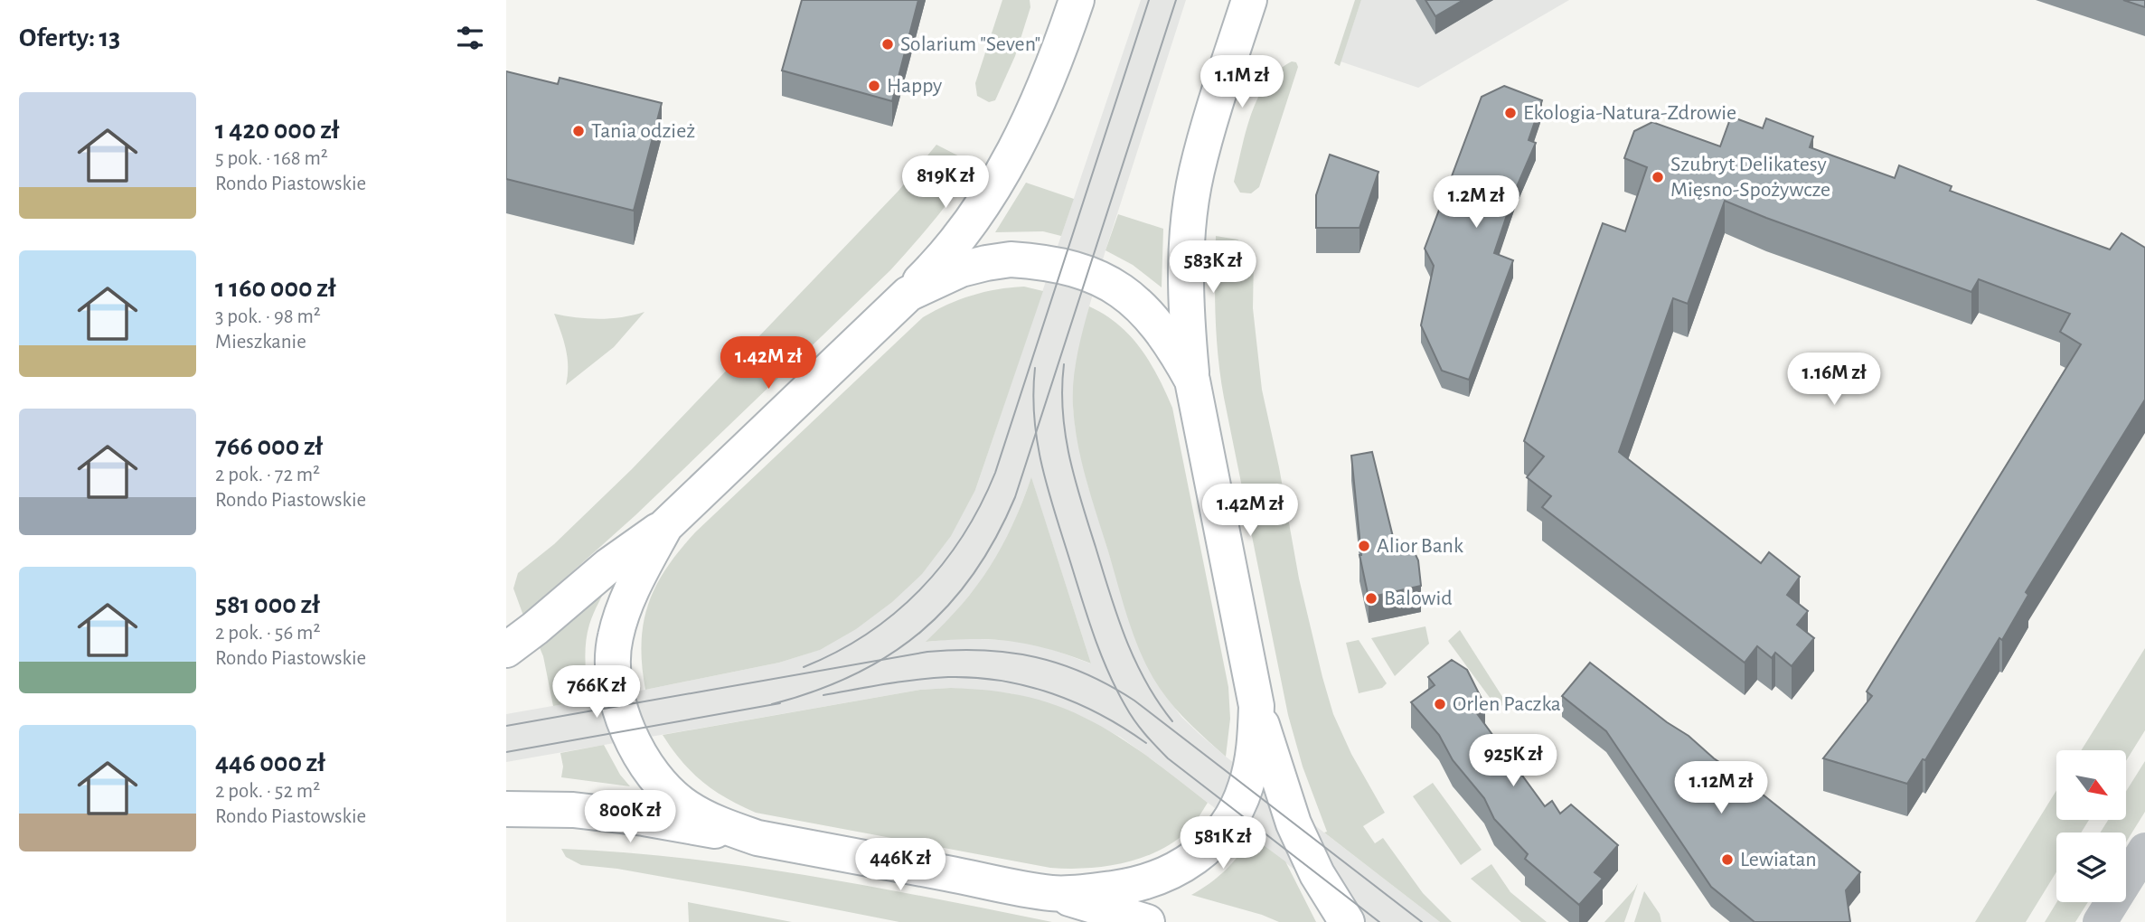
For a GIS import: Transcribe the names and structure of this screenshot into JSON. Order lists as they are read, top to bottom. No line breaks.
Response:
{"places":["Solarium \"Seven\"","Happy","Ekologia-Natura-Zdrowie","Tania odzież","Szubryt Delikatesy Mięsno-Spożywcze","Alior Bank","Balowid","Orlen Paczka","Lewiatan"],"north":"bottom right","page":{"heading":"Oferty: 13","price":["1.1M zł","819K zł","1.2M zł","583K zł","1.42M zł","1.16M zł","1.42M zł","766K zł","925K zł","1.12M zł","800K zł","581K zł","446K zł"],"list":[{"name":"1 420 000 zł","note":"5 pok. · 168 m² · Rondo Piastowskie"},{"name":"1 160 000 zł","note":"3 pok. · 98 m² · Mieszkanie"},{"name":"766 000 zł","note":"2 pok. · 72 m² · Rondo Piastowskie"},{"name":"581 000 zł","note":"2 pok. · 56 m² · Rondo Piastowskie"},{"name":"446 000 zł","note":"2 pok. · 52 m² · Rondo Piastowskie"}]}}
